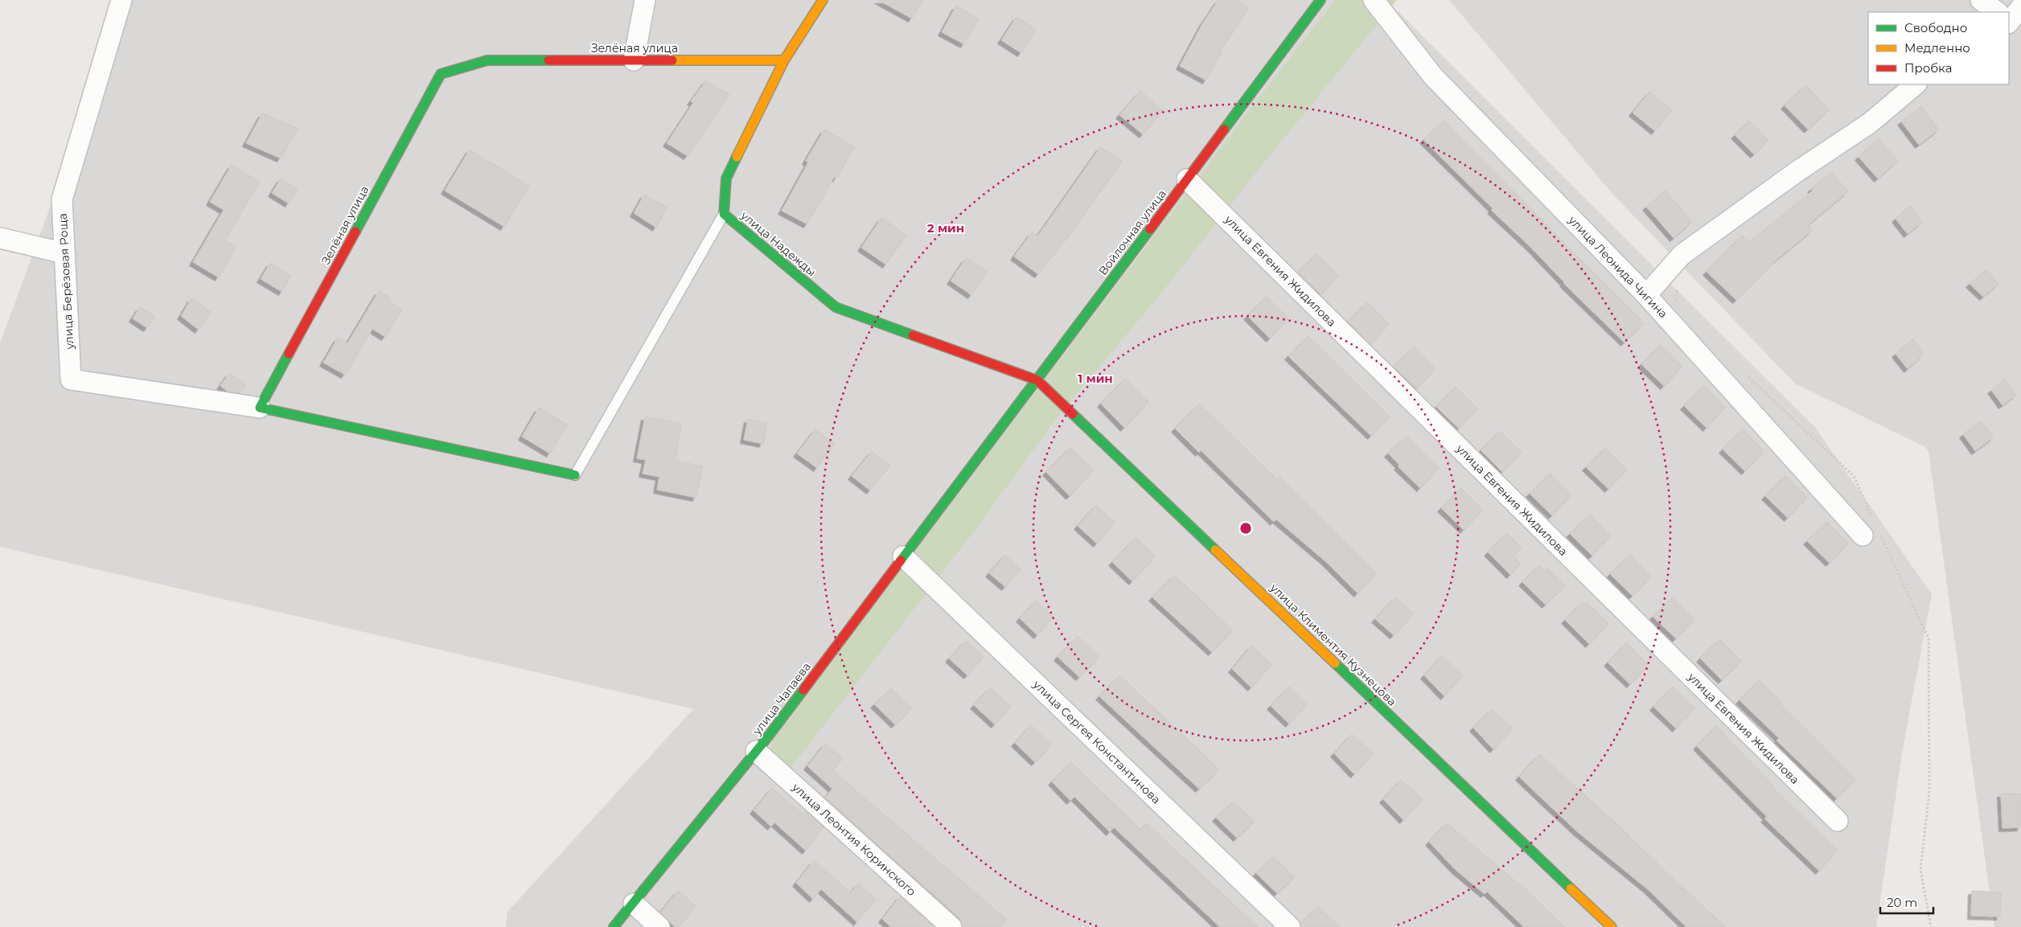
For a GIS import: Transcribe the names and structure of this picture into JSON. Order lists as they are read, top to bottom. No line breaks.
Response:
{"streets":{"street":["Зелёная улица","Войлочная улица","улица Надежды","улица Леонида Чигина","улица Евгения Жидилова","улица Берёзовая Роща","улица Климентия Кузнецова","улица Чапаева","улица Сергея Константинова","улица Леонтия Коринского"]},"crossings":[["Зелёная улица","улица Надежды"],["Зелёная улица","улица Берёзовая Роща"],["Войлочная улица","улица Надежды"],["Войлочная улица","улица Евгения Жидилова"],["Войлочная улица","улица Климентия Кузнецова"],["Войлочная улица","улица Чапаева"],["улица Надежды","улица Климентия Кузнецова"],["улица Чапаева","улица Сергея Константинова"],["улица Чапаева","улица Леонтия Коринского"]],"legend":["Свободно","Медленно","Пробка"],"scale_bar":"20 m","rings":["2 мин","1 мин"]}
